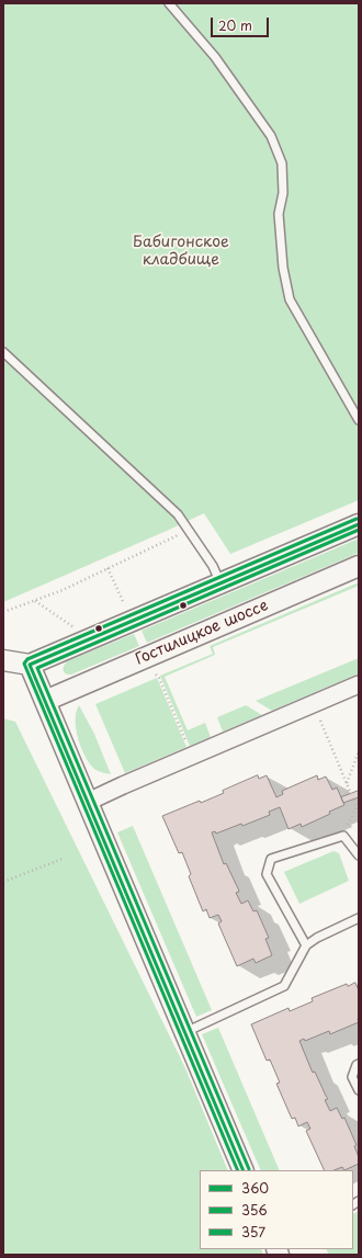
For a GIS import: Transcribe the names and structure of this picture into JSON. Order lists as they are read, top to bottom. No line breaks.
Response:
{"streets":{"street":["Гостилицкое шоссе"]},"parks":["Бабигонское кладбище"],"lines":["transit line 357","transit line 360","transit line 356"],"legend":["360","356","357"],"scale_bar":"20 m"}
